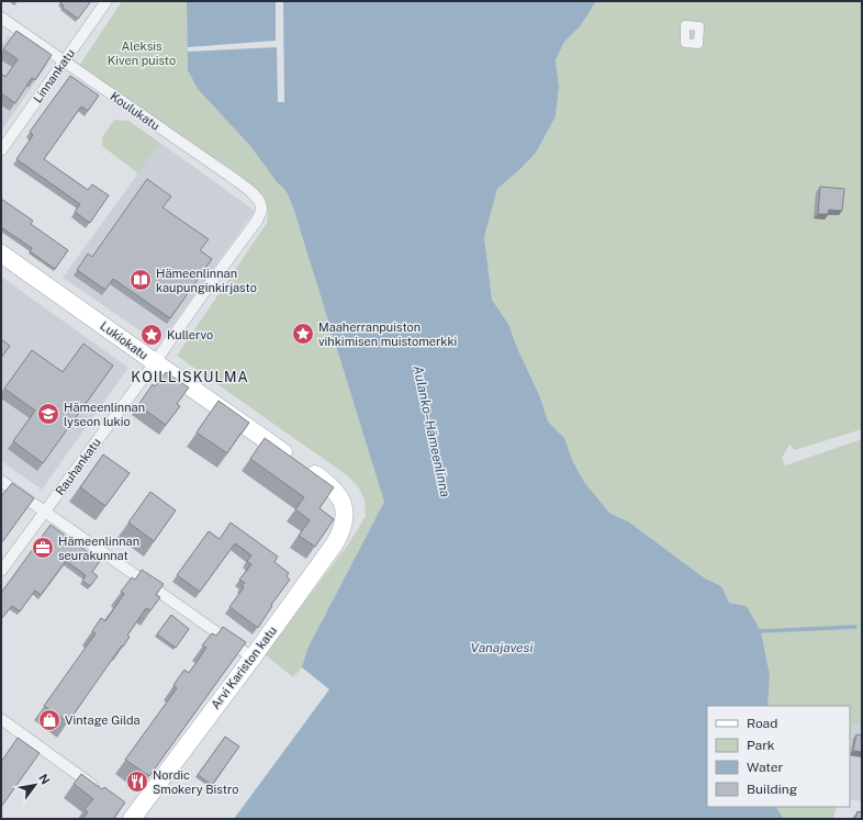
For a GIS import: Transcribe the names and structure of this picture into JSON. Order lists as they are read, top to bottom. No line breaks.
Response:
{"streets":{"main road":["Lukiokatu","Arvi Kariston katu"],"street":["Linnankatu","Koulukatu","Rauhankatu"]},"crossings":[["Linnankatu","Koulukatu"],["Koulukatu","Rauhankatu"],["Lukiokatu","Rauhankatu"],["Lukiokatu","Arvi Kariston katu"]],"districts":["KOILLISKULMA"],"water":["Aulanko–Hämeenlinna","Vanajavesi"],"parks":["Aleksis Kiven puisto"],"places":{"library":["Hämeenlinnan kaupunginkirjasto"],"place":["Maaherranpuiston vihkimisen muistomerkki","Kullervo"],"school or university":["Hämeenlinnan lyseon lukio"],"office":["Hämeenlinnan seurakunnat"],"shop":["Vintage Gilda"],"restaurant":["Nordic Smokery Bistro"]},"legend":["Road","Park","Water","Building"],"north":"top right"}
